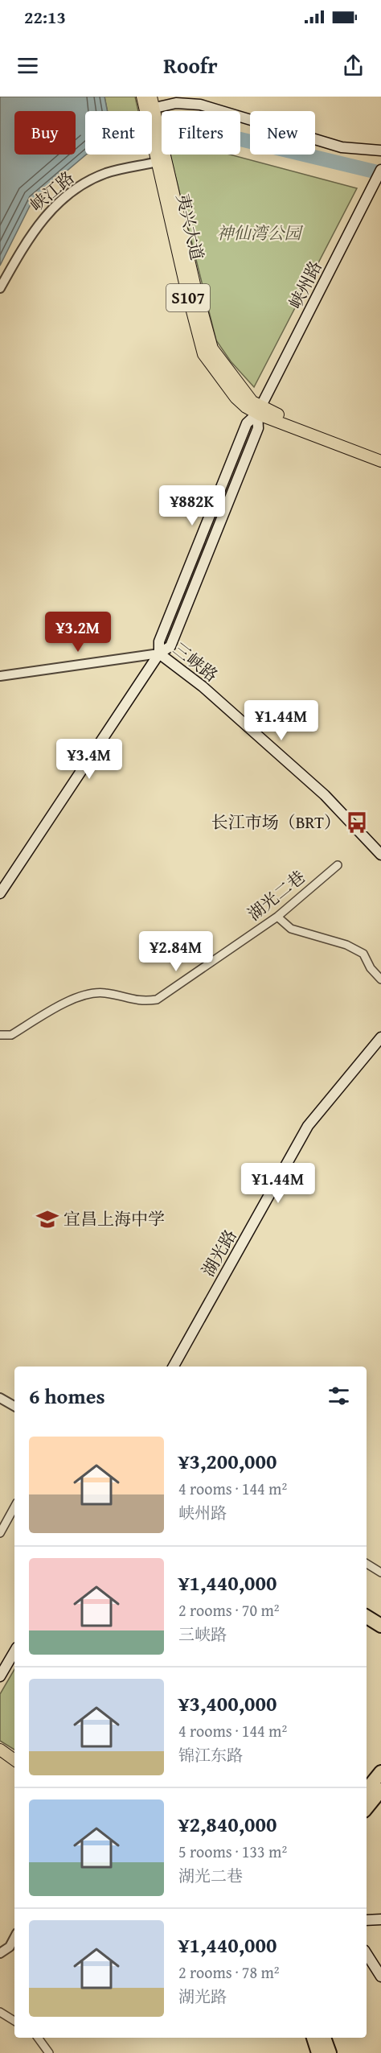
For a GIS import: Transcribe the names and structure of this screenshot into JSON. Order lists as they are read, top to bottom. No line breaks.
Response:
{"streets":{"main road":["夷兴大道","峡州路","S107","三峡路","湖光路"],"street":["峡江路","湖光二巷"]},"crossings":[["峡江路","夷兴大道"],["夷兴大道","峡州路"],["峡州路","三峡路"]],"parks":["神仙湾公园"],"places":{"bus stop":["长江市场（BRT）"],"school or university":["宜昌上海中学"]},"page":{"status":"22:13","header":"Roofr","chip":["Buy","Rent","Filters","New"],"price":["¥882K","¥3.2M","¥1.44M","¥3.4M","¥2.84M","¥1.44M"],"heading":"6 homes","list":[{"name":"¥3,200,000","note":"4 rooms · 144 m² · 峡州路"},{"name":"¥1,440,000","note":"2 rooms · 70 m² · 三峡路"},{"name":"¥3,400,000","note":"4 rooms · 144 m² · 锦江东路"},{"name":"¥2,840,000","note":"5 rooms · 133 m² · 湖光二巷"},{"name":"¥1,440,000","note":"2 rooms · 78 m² · 湖光路"}]}}
